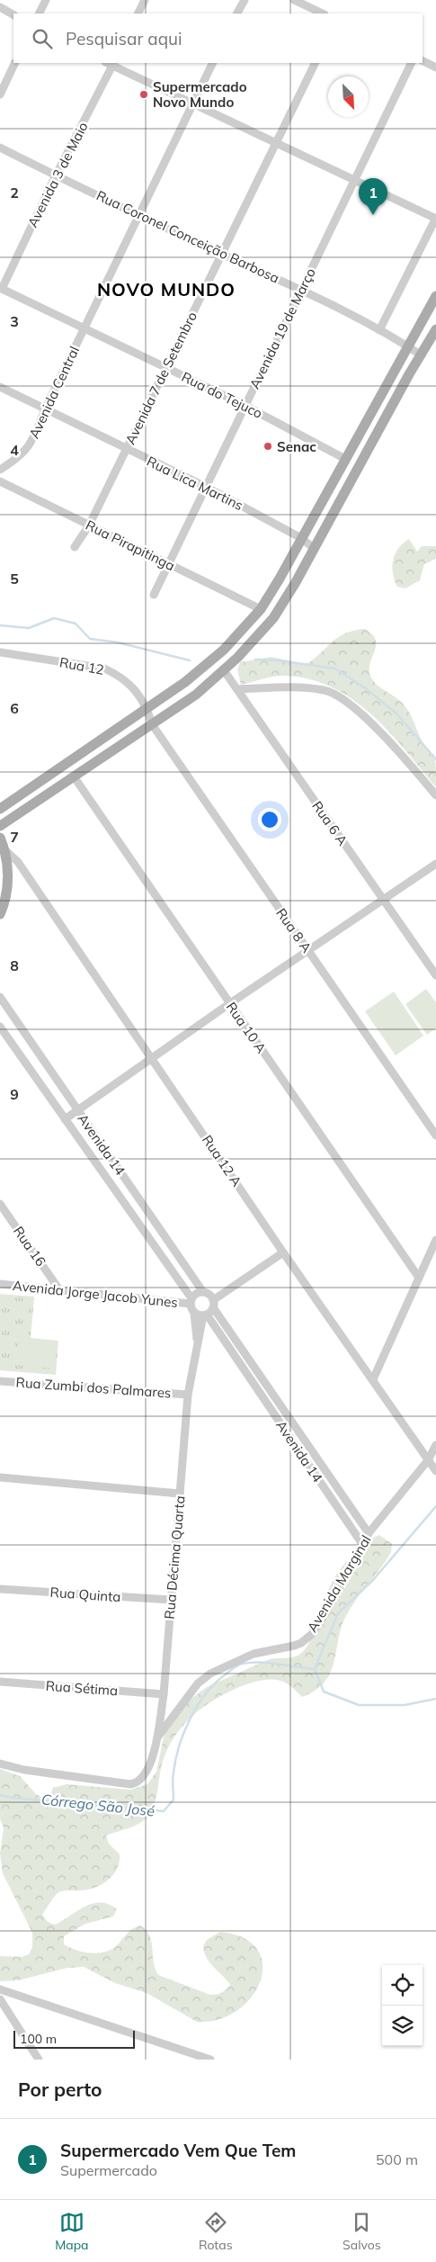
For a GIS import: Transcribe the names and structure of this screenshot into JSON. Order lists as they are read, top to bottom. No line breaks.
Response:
{"streets":{"street":["Avenida 3 de Maio","Rua Coronel Conceição Barbosa","Avenida 19 de Março","Avenida 7 de Setembro","Avenida Central","Rua do Tejuco","Rua Lica Martins","Rua Pirapitinga","Rua 12","Rua 6 A","Rua 8 A","Rua 10 A","Avenida 14","Rua 12 A","Rua 16","Avenida Jorge Jacob Yunes","Rua Zumbi dos Palmares","Rua Décima Quarta","Avenida Marginal","Rua Quinta","Rua Sétima"]},"crossings":[["Avenida 3 de Maio","Rua Coronel Conceição Barbosa"],["Avenida 3 de Maio","Rua do Tejuco"],["Rua Coronel Conceição Barbosa","Avenida 19 de Março"],["Rua Coronel Conceição Barbosa","Avenida 7 de Setembro"],["Rua Coronel Conceição Barbosa","Avenida Central"],["Avenida 19 de Março","Rua do Tejuco"],["Avenida 19 de Março","Rua Lica Martins"],["Avenida 19 de Março","Rua Pirapitinga"],["Avenida 7 de Setembro","Rua do Tejuco"],["Avenida 7 de Setembro","Rua Lica Martins"],["Avenida 7 de Setembro","Rua Pirapitinga"],["Avenida Central","Rua do Tejuco"],["Avenida Central","Rua Lica Martins"],["Rua 12","Rua 8 A"],["Avenida 14","Avenida Jorge Jacob Yunes"],["Avenida 14","Rua Décima Quarta"],["Avenida 14","Avenida Marginal"],["Rua 12 A","Avenida Marginal"],["Rua 16","Avenida Jorge Jacob Yunes"],["Avenida Jorge Jacob Yunes","Rua Décima Quarta"],["Rua Zumbi dos Palmares","Rua Décima Quarta"],["Rua Décima Quarta","Avenida Marginal"],["Rua Décima Quarta","Rua Quinta"],["Rua Décima Quarta","Rua Sétima"]],"districts":["NOVO MUNDO"],"water":["Córrego São José"],"places":["Supermercado Novo Mundo","Senac"],"scale_bar":"100 m","north":"bottom right","page":{"search":"Pesquisar aqui","pins":"1","scale":"100 m","heading":"Por perto","list":[{"mark":"1","name":"Supermercado Vem Que Tem","note":"Supermercado","value":"500 m"}],"nav":["Mapa","Rotas","Salvos"]},"grid":{"rows":["2","3","4","5","6","7","8","9"]}}
